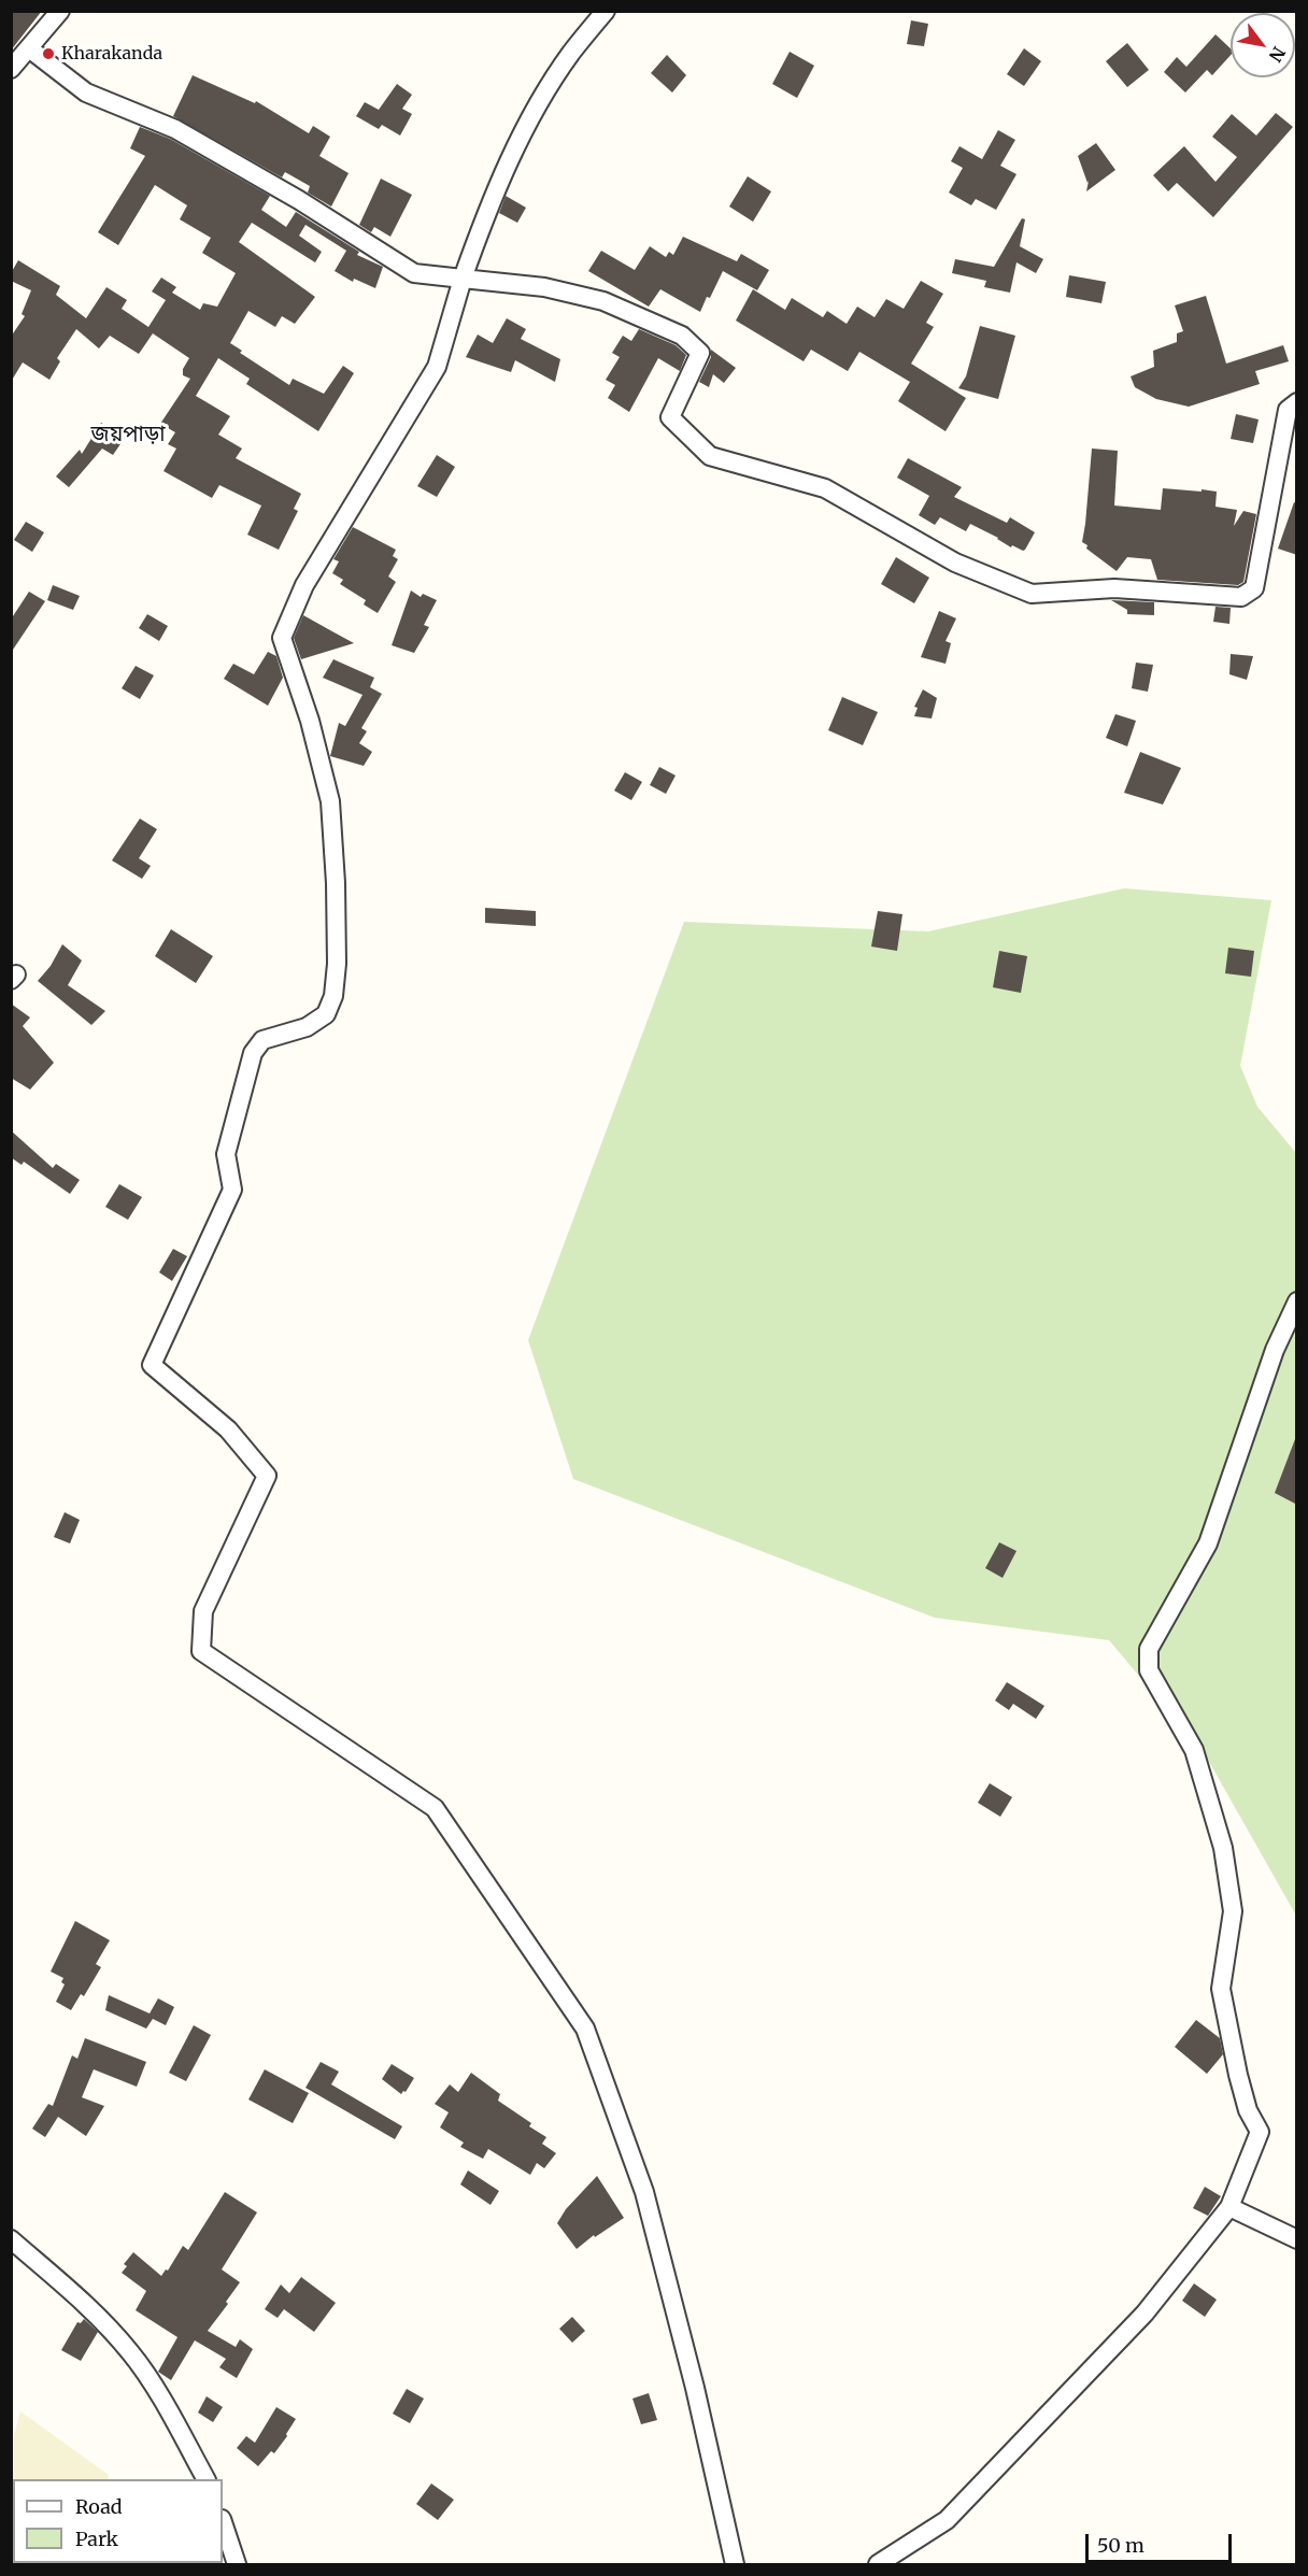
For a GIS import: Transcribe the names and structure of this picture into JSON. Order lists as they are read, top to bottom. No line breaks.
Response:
{"districts":["জয়পাড়া"],"places":["Kharakanda"],"legend":["Road","Park"],"scale_bar":"50 m","north":"bottom right"}
